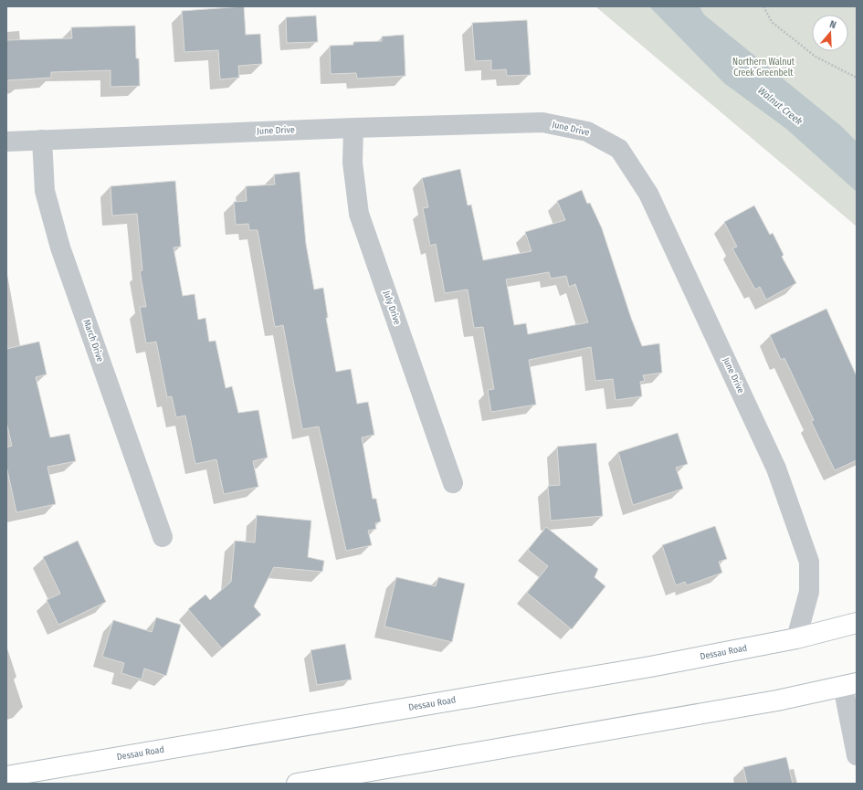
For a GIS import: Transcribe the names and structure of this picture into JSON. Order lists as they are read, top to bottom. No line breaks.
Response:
{"streets":{"main road":["Dessau Road"],"street":["June Drive","July Drive","March Drive"]},"crossings":[["June Drive","July Drive"],["June Drive","March Drive"],["June Drive","Dessau Road"]],"water":["Walnut Creek"],"parks":["Northern Walnut Creek Greenbelt"],"north":"top"}
